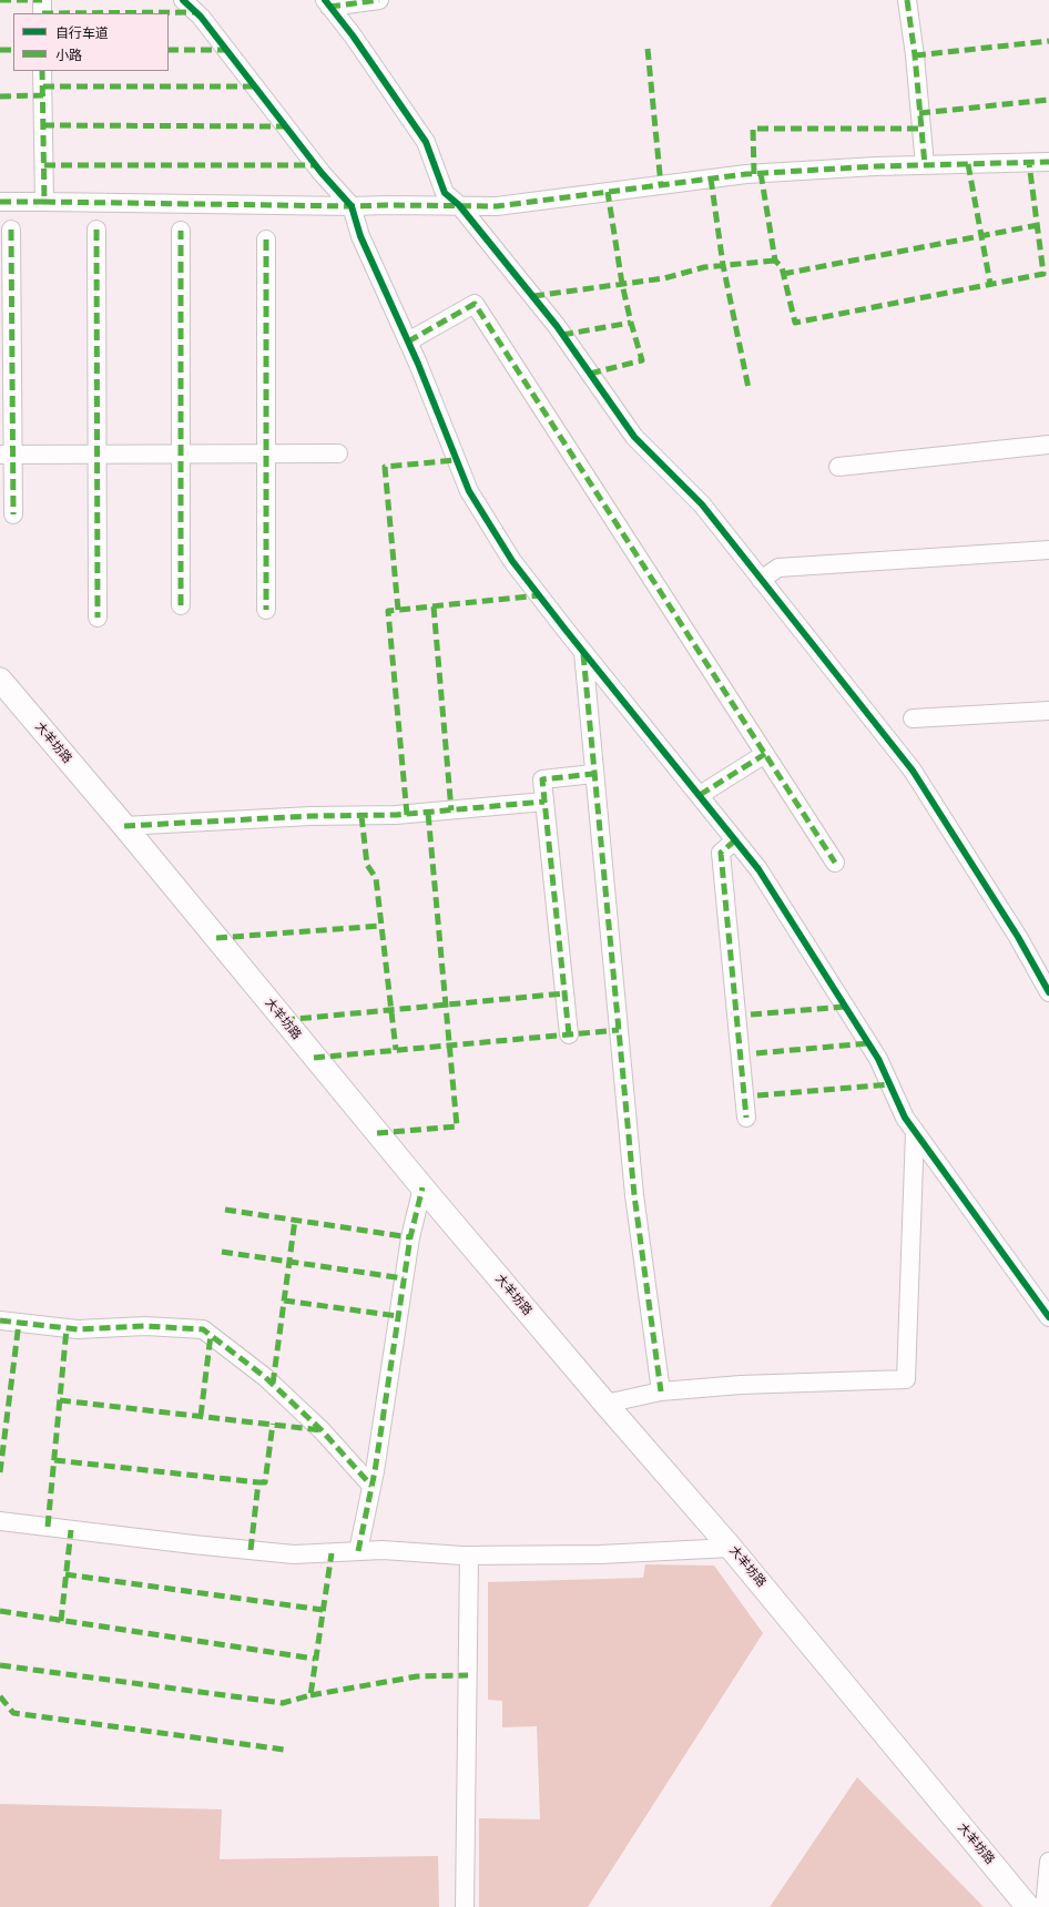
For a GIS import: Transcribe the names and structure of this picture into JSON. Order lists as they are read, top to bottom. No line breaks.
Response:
{"streets":{"main road":["大羊坊路"]},"legend":["自行车道","小路"]}
